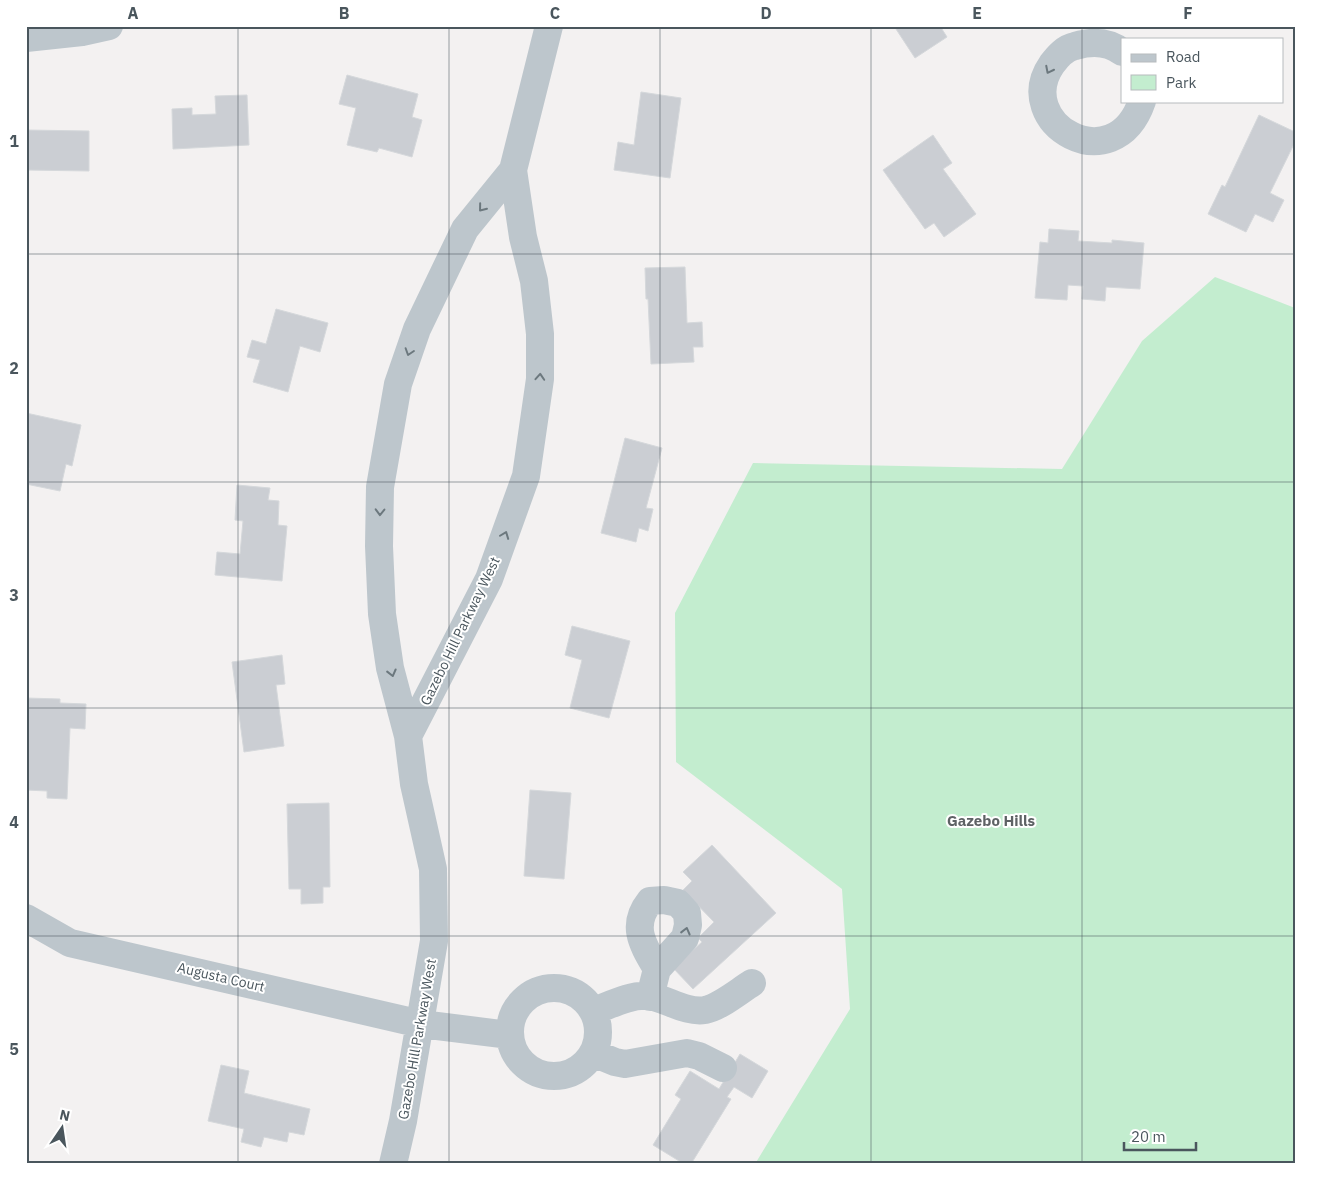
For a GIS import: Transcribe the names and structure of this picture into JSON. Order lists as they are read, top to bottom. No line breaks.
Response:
{"streets":{"street":["Gazebo Hill Parkway West","Augusta Court"]},"crossings":[["Gazebo Hill Parkway West","Augusta Court"]],"districts":["Gazebo Hills"],"legend":["Road","Park"],"scale_bar":"20 m","north":"top","grid":{"columns":["A","B","C","D","E","F"],"rows":["1","2","3","4","5"]}}
